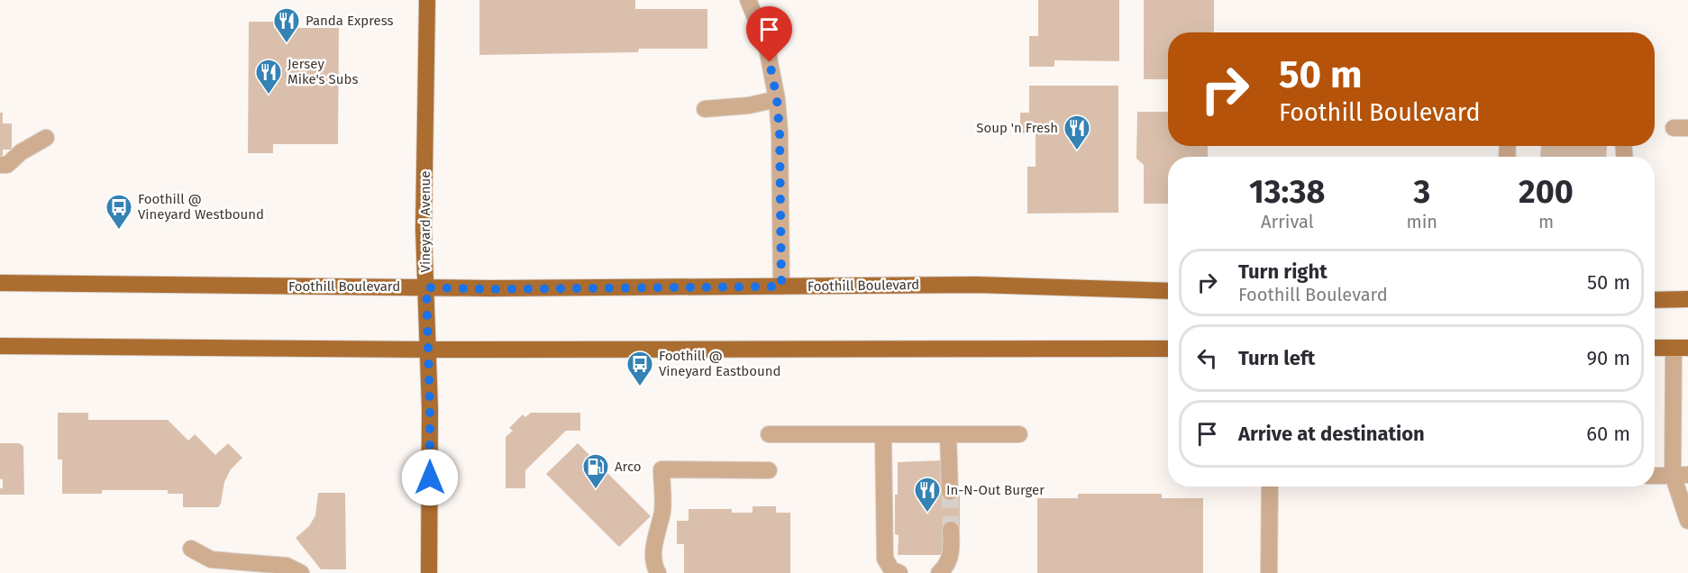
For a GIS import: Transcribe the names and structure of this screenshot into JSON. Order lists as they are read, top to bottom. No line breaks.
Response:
{"streets":{"main road":["Vineyard Avenue","Foothill Boulevard"]},"crossings":[["Vineyard Avenue","Foothill Boulevard"]],"places":{"restaurant":["Panda Express","Jersey Mike's Subs","Soup 'n Fresh","In-N-Out Burger"],"bus stop":["Foothill @ Vineyard Westbound","Foothill @ Vineyard Eastbound"],"fuel station":["Arco"]},"page":{"turn":["50 m","Foothill Boulevard"],"eta":["13:38","Arrival","3","min","200","m"],"list":[{"name":"Turn right","note":"Foothill Boulevard","value":"50 m"},{"name":"Turn left","value":"90 m"},{"name":"Arrive at destination","value":"60 m"}]}}
